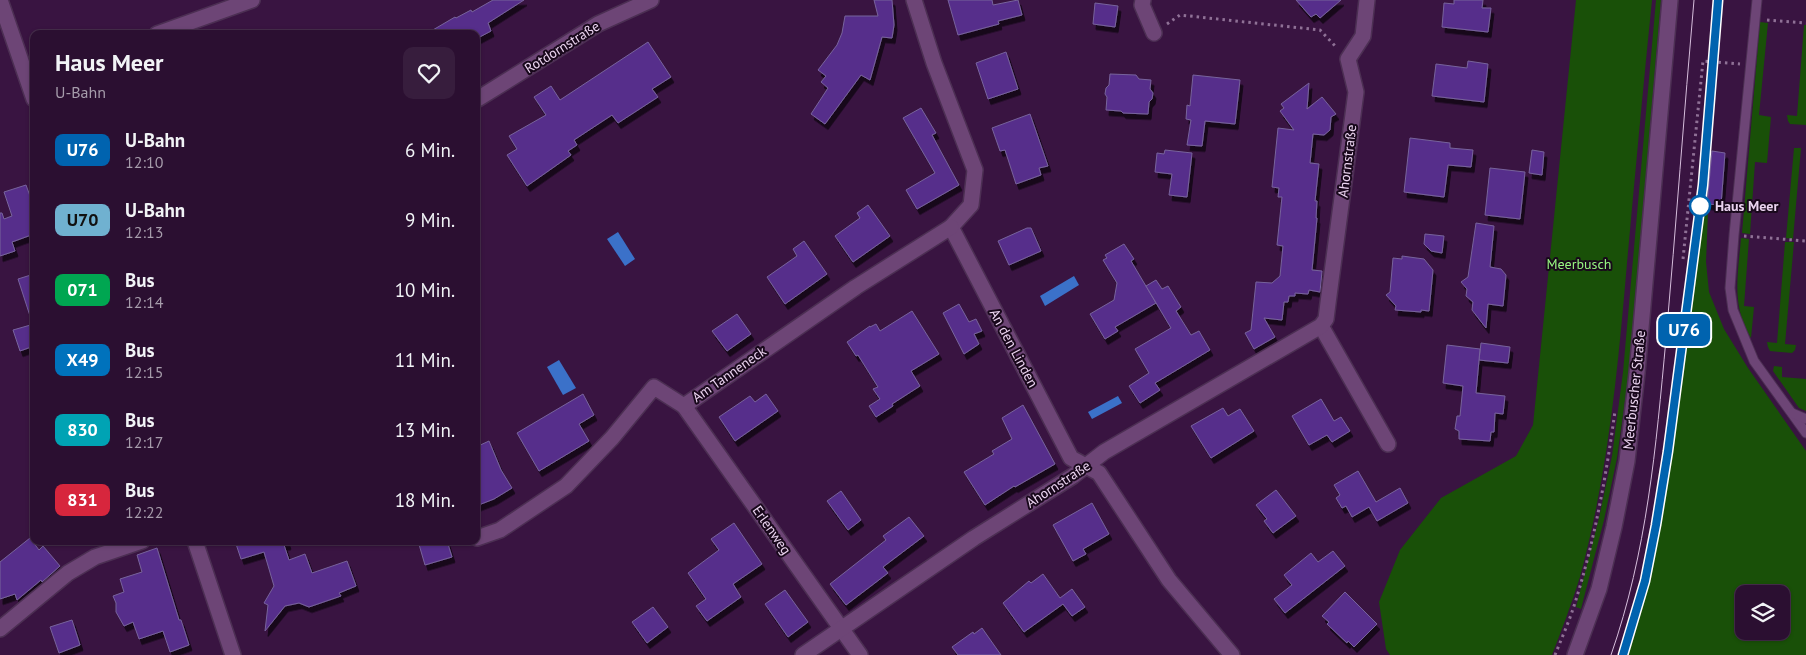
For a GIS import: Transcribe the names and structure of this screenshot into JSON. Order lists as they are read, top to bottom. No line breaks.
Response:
{"streets":{"street":["Rotdornstraße","Ahornstraße","An den Linden","Am Tanneneck","Meerbuscher Straße","Erlenweg"]},"crossings":[["Ahornstraße","An den Linden"],["Ahornstraße","Erlenweg"],["An den Linden","Am Tanneneck"],["Am Tanneneck","Erlenweg"]],"parks":["Meerbusch"],"places":["Haus Meer"],"lines":["metro line U76"],"page":{"on_map":"U76","heading":["Haus Meer","U-Bahn"],"list":[{"mark":"U76","name":"U-Bahn","note":"12:10","value":"6 Min."},{"mark":"U70","name":"U-Bahn","note":"12:13","value":"9 Min."},{"mark":"071","name":"Bus","note":"12:14","value":"10 Min."},{"mark":"X49","name":"Bus","note":"12:15","value":"11 Min."},{"mark":"830","name":"Bus","note":"12:17","value":"13 Min."},{"mark":"831","name":"Bus","note":"12:22","value":"18 Min."}]}}
